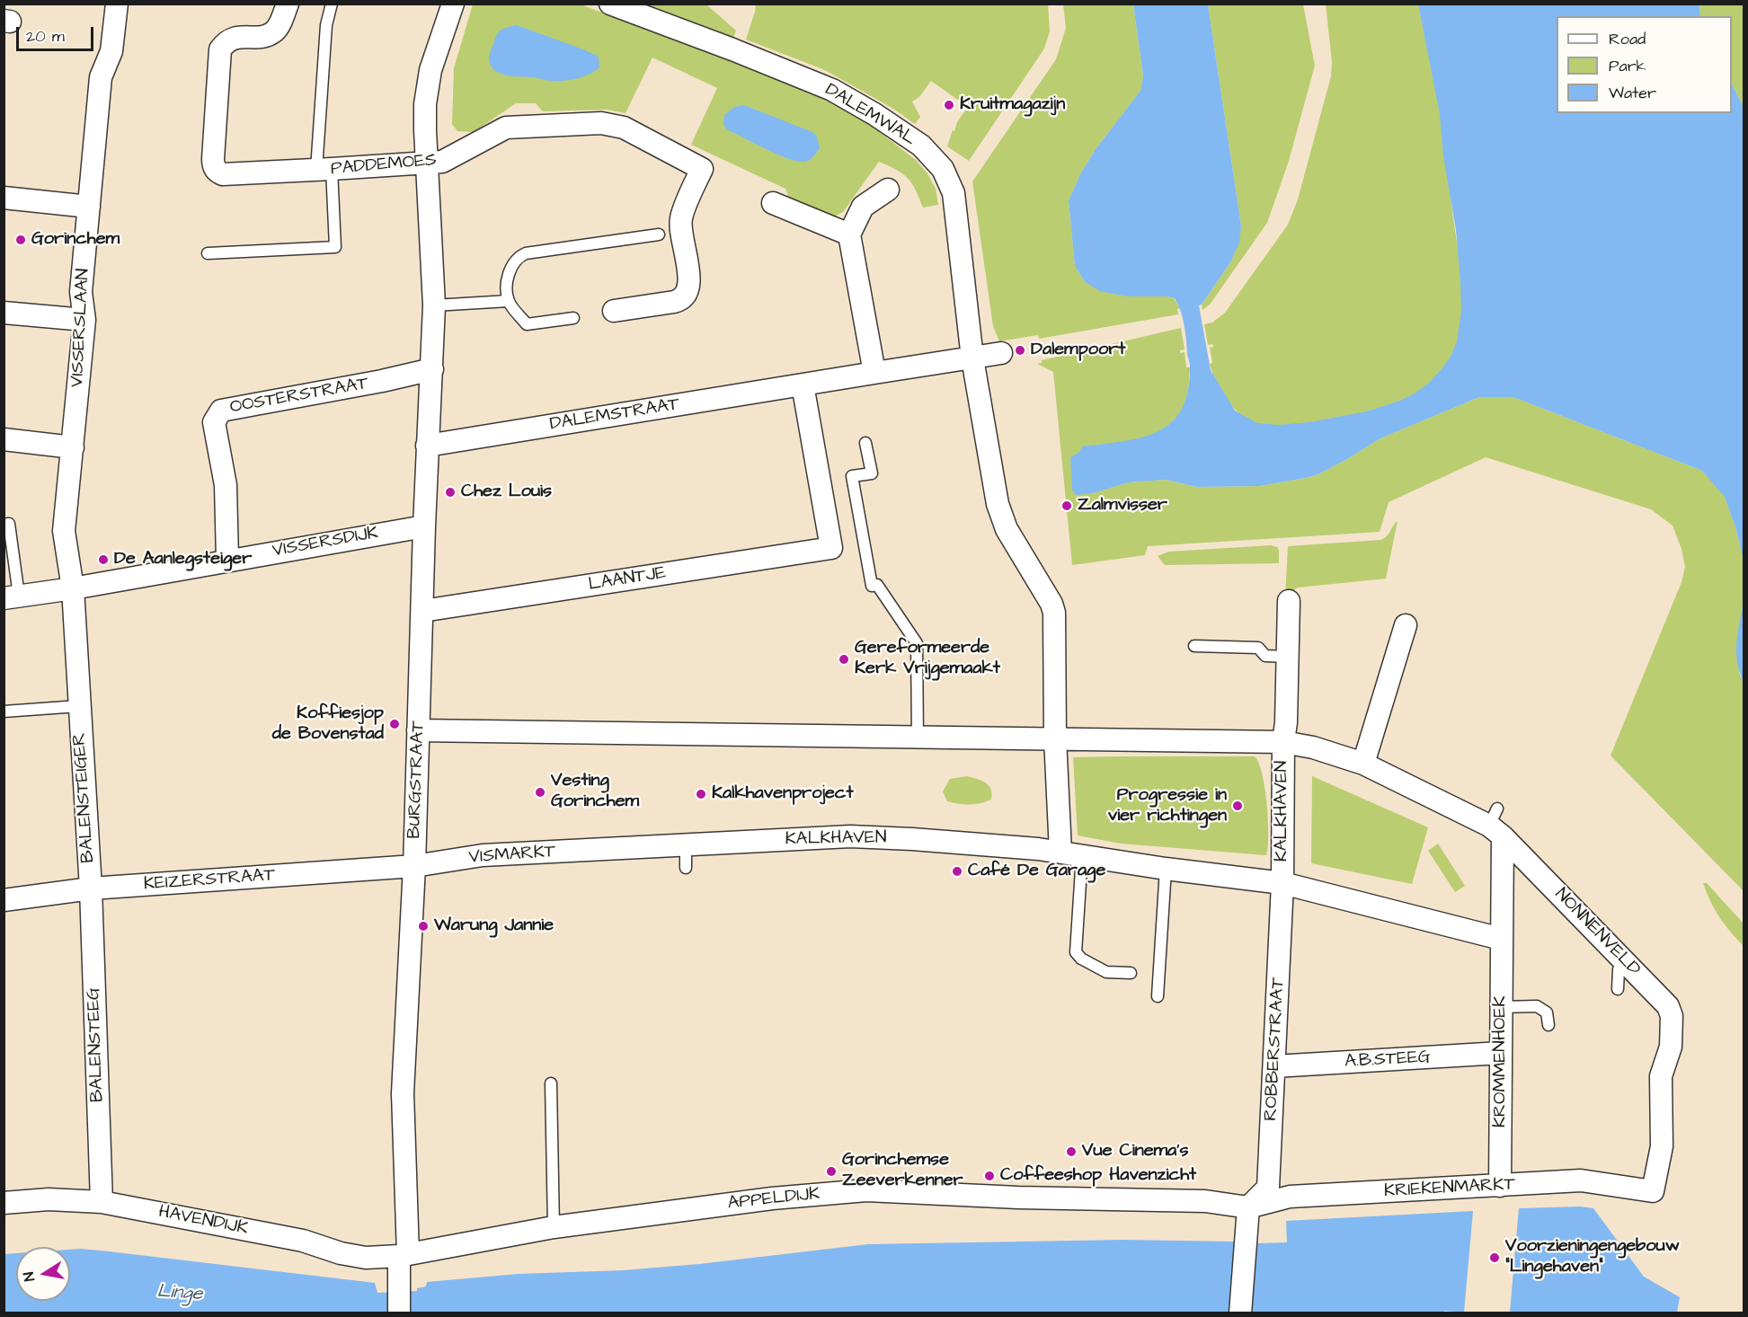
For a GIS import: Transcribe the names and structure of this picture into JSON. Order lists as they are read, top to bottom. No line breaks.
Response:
{"streets":{"street":["DALEMWAL","PADDEMOES","VISSERSLAAN","OOSTERSTRAAT","DALEMSTRAAT","VISSERSDIJK","LAANTJE","BURGSTRAAT","BALENSTEIGER","KALKHAVEN","VISMARKT","KEIZERSTRAAT","NONNENVELD","BALENSTEEG","ROBBERSTRAAT","A.B.STEEG","KROMMENHOEK","KRIEKENMARKT","APPELDIJK","HAVENDIJK"]},"crossings":[["DALEMWAL","DALEMSTRAAT"],["DALEMWAL","KALKHAVEN"],["PADDEMOES","BURGSTRAAT"],["VISSERSLAAN","VISSERSDIJK"],["VISSERSLAAN","BALENSTEIGER"],["OOSTERSTRAAT","VISSERSDIJK"],["OOSTERSTRAAT","BURGSTRAAT"],["DALEMSTRAAT","LAANTJE"],["DALEMSTRAAT","BURGSTRAAT"],["VISSERSDIJK","BURGSTRAAT"],["VISSERSDIJK","BALENSTEIGER"],["LAANTJE","BURGSTRAAT"],["BURGSTRAAT","KALKHAVEN"],["BURGSTRAAT","VISMARKT"],["BURGSTRAAT","KEIZERSTRAAT"],["BURGSTRAAT","APPELDIJK"],["BURGSTRAAT","HAVENDIJK"],["BALENSTEIGER","KEIZERSTRAAT"],["BALENSTEIGER","BALENSTEEG"],["KALKHAVEN","VISMARKT"],["KALKHAVEN","NONNENVELD"],["KALKHAVEN","ROBBERSTRAAT"],["VISMARKT","KEIZERSTRAAT"],["KEIZERSTRAAT","BALENSTEEG"],["NONNENVELD","KROMMENHOEK"],["NONNENVELD","KRIEKENMARKT"],["BALENSTEEG","HAVENDIJK"],["ROBBERSTRAAT","A.B.STEEG"],["ROBBERSTRAAT","KRIEKENMARKT"],["ROBBERSTRAAT","APPELDIJK"],["A.B.STEEG","KROMMENHOEK"],["KROMMENHOEK","KRIEKENMARKT"],["KRIEKENMARKT","APPELDIJK"],["APPELDIJK","HAVENDIJK"]],"water":["Linge"],"places":["Kruitmagazijn","Gorinchem","Dalempoort","Chez Louis","Zalmvisser","De Aanlegsteiger","Gereformeerde Kerk Vrijgemaakt","Koffiesjop de Bovenstad","Vesting Gorinchem","Kalkhavenproject","Progressie in vier richtingen","Café De Garage","Warung Jannie","Vue Cinema's","Gorinchemse Zeeverkenner","Coffeeshop Havenzicht","Voorzieningengebouw \"Lingehaven\""],"legend":["Road","Park","Water"],"scale_bar":"20 m","north":"left"}
